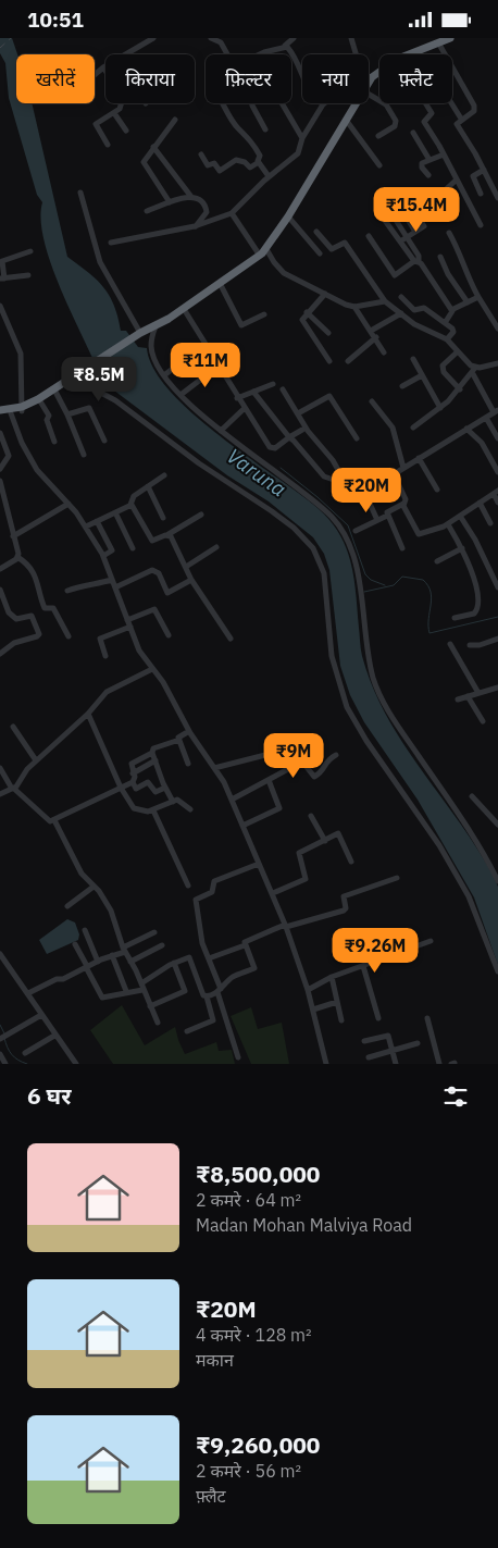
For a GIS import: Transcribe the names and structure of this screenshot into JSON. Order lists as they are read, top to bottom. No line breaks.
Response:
{"water":["Varuna"],"page":{"status":"10:51","chip":["खरीदें","किराया","फ़िल्टर","नया","फ़्लैट"],"price":["₹15.4M","₹11M","₹8.5M","₹20M","₹9M","₹9.26M"],"heading":"6 घर","list":[{"name":"₹8,500,000","note":"2 कमरे · 64 m² · Madan Mohan Malviya Road"},{"name":"₹20M","note":"4 कमरे · 128 m² · मकान"},{"name":"₹9,260,000","note":"2 कमरे · 56 m² · फ़्लैट"}]}}
